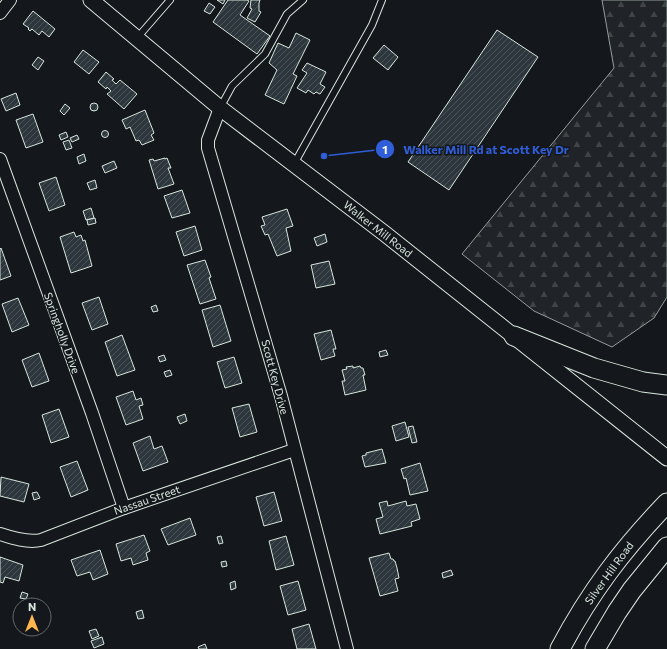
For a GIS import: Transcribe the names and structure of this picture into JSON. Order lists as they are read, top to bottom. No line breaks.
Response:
{"streets":{"main road":["Silver Hill Road"],"street":["Walker Mill Road","Springholly Drive","Scott Key Drive","Nassau Street"]},"crossings":[["Walker Mill Road","Scott Key Drive"],["Springholly Drive","Nassau Street"],["Scott Key Drive","Nassau Street"]],"places":["Walker Mill Rd at Scott Key Dr"],"north":"top"}
